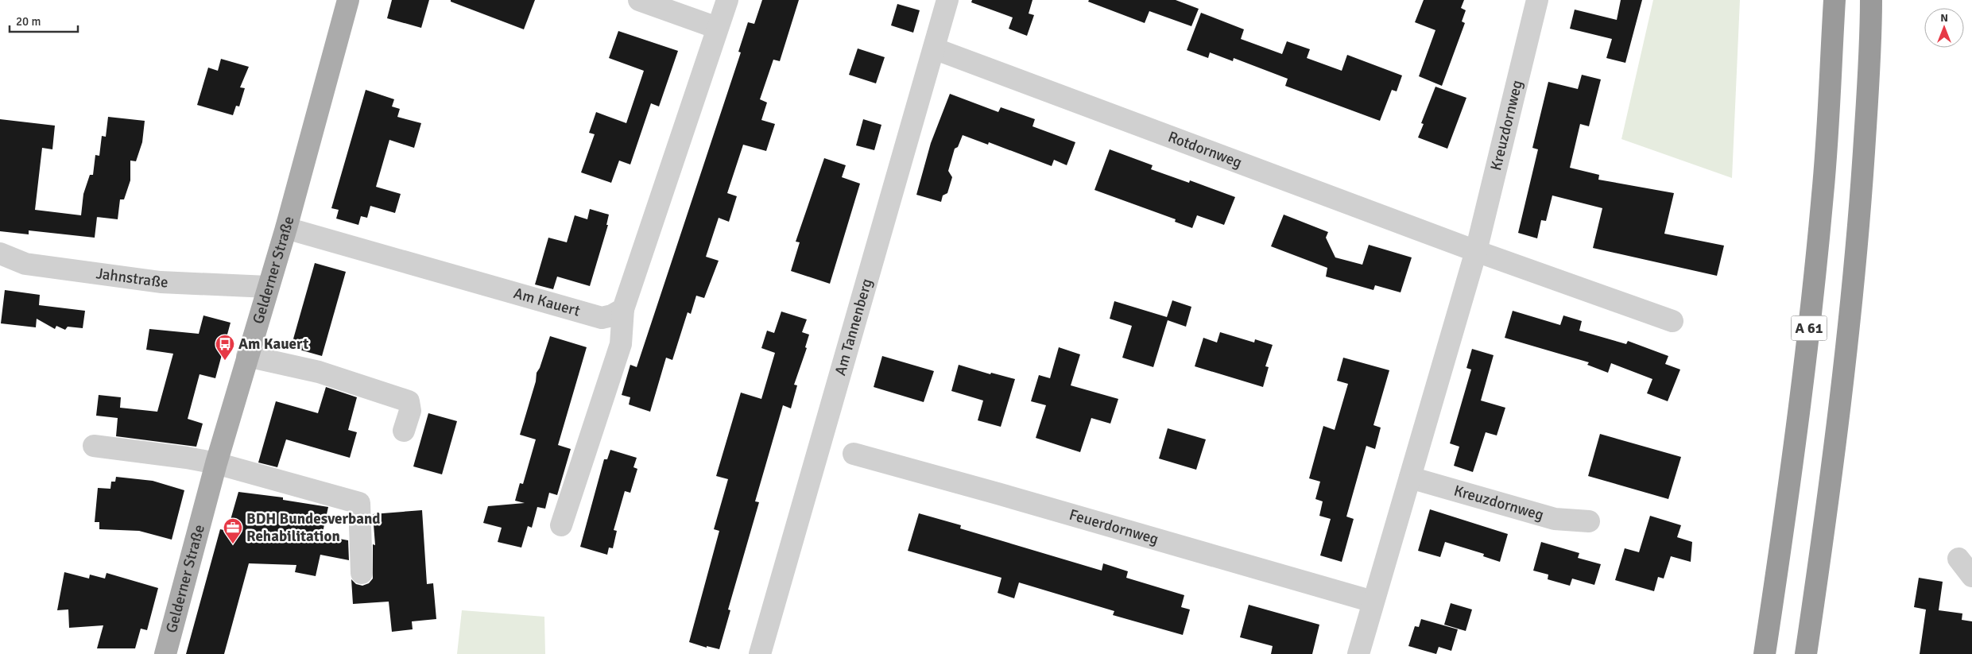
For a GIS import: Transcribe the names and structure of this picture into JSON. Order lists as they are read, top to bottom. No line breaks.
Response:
{"streets":{"highway":["A 61"],"main road":["Gelderner Straße"],"street":["Kreuzdornweg","Rotdornweg","Jahnstraße","Am Kauert","Am Tannenberg","Feuerdornweg"]},"crossings":[["Kreuzdornweg","Rotdornweg"],["Kreuzdornweg","Feuerdornweg"],["Rotdornweg","Am Tannenberg"],["Gelderner Straße","Jahnstraße"],["Gelderner Straße","Am Kauert"]],"places":{"bus stop":["Am Kauert"],"office":["BDH Bundesverband Rehabilitation"]},"scale_bar":"20 m","north":"top"}
